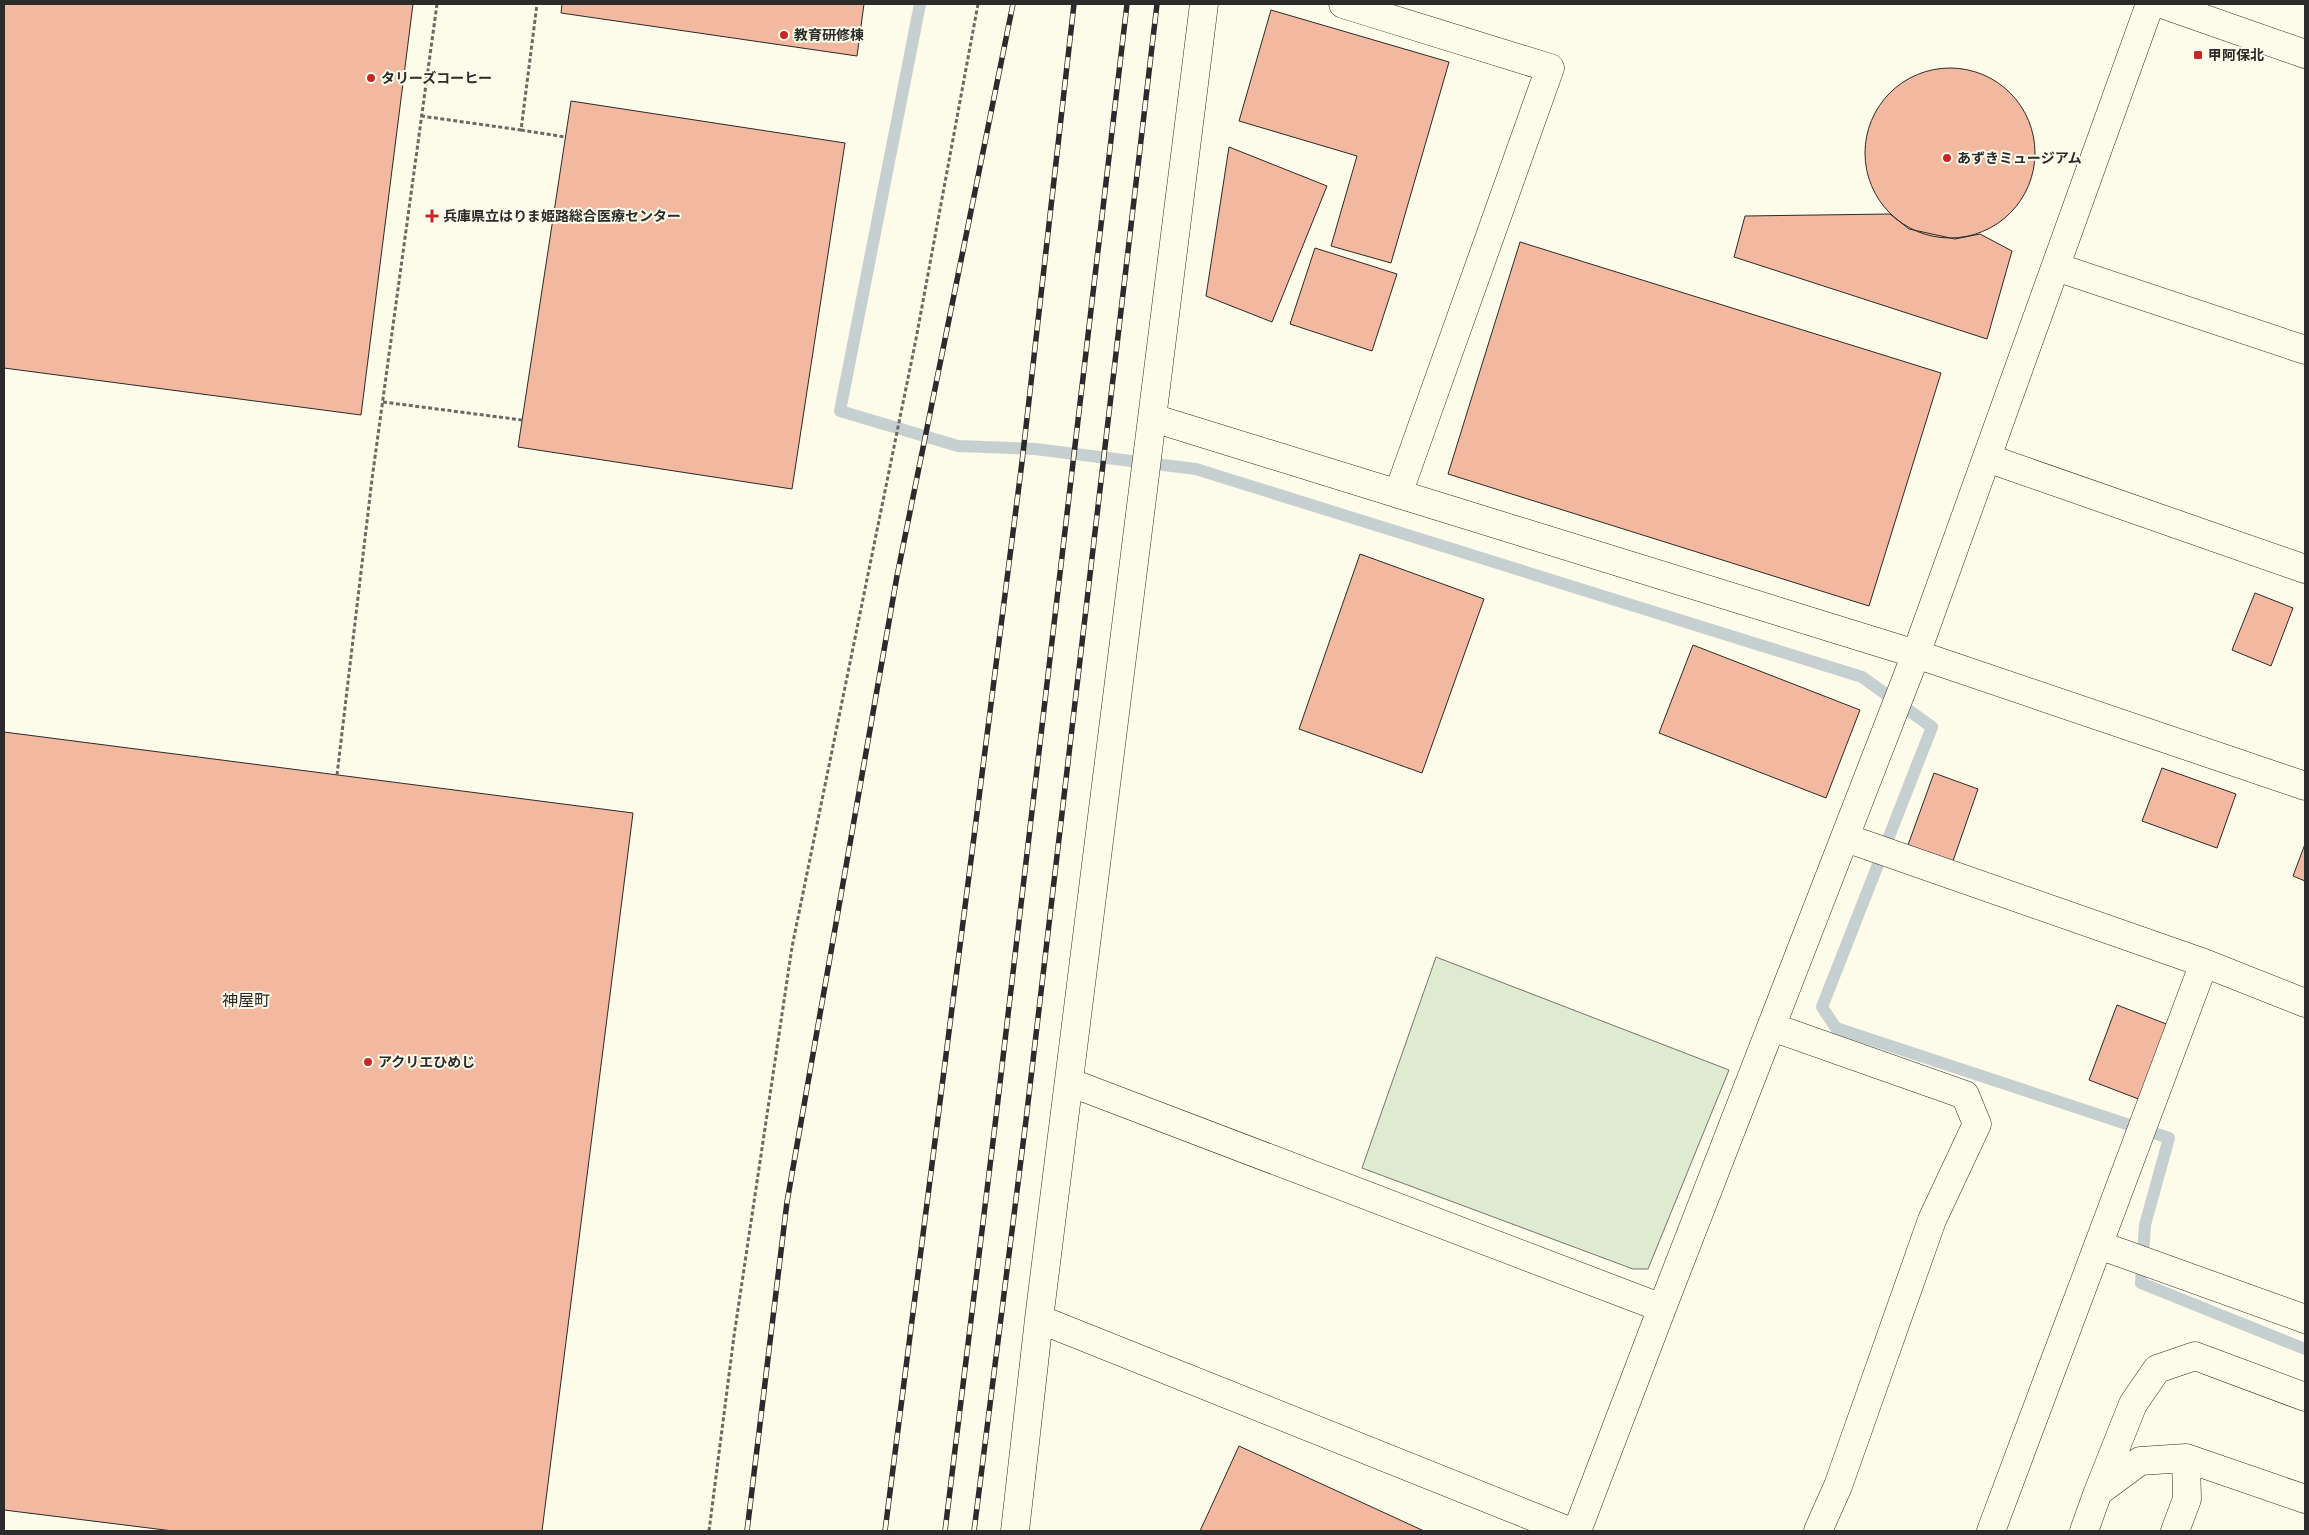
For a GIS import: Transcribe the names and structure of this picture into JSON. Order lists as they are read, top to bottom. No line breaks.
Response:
{"districts":["神屋町"],"places":{"other":["教育研修棟","タリーズコーヒー","あずきミュージアム","アクリエひめじ"],"transit":["甲阿保北"],"health":["兵庫県立はりま姫路総合医療センター"]}}
